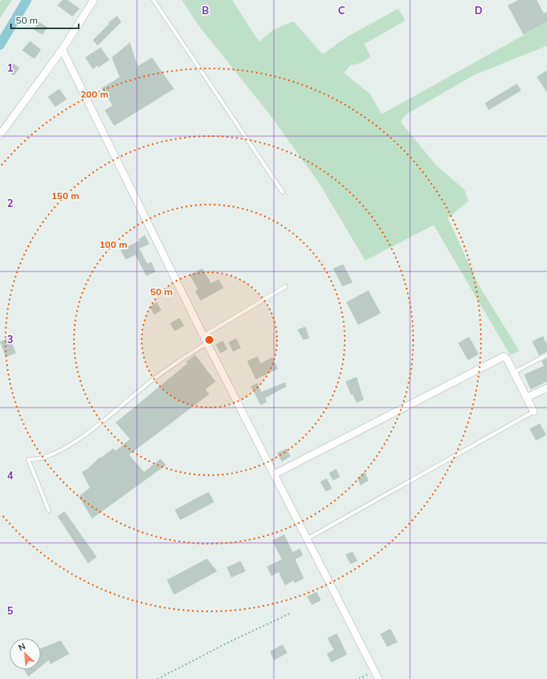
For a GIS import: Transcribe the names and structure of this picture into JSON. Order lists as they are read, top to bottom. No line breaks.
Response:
{"scale_bar":"50 m","north":"top left","grid":{"columns":["B","C","D"],"rows":["1","2","3","4","5"]},"rings":["200 m","150 m","100 m","50 m"]}
